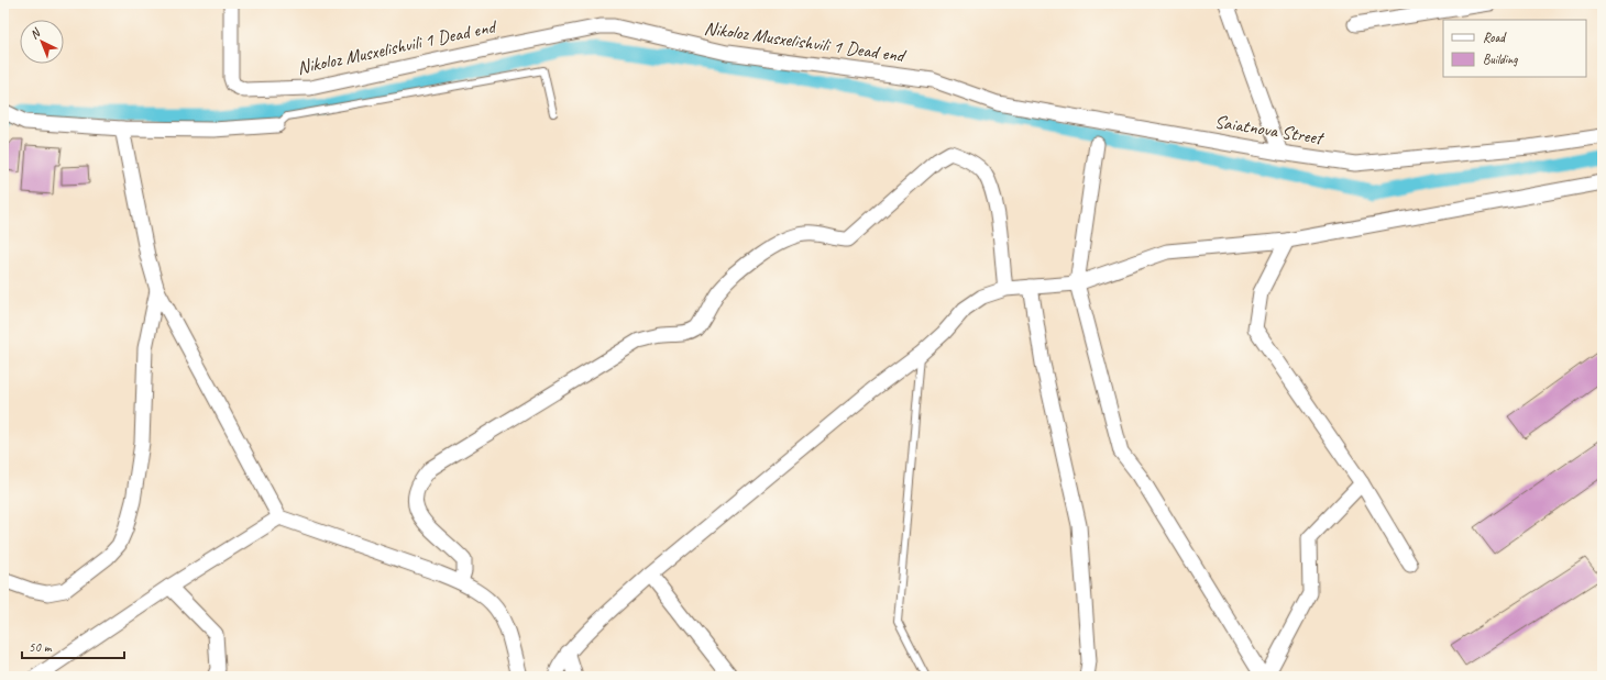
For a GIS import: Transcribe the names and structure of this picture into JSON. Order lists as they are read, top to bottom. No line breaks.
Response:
{"streets":{"street":["Nikoloz Musxelishvili 1 Dead end","Saiatnova Street"]},"crossings":[["Nikoloz Musxelishvili 1 Dead end","Saiatnova Street"]],"legend":["Road","Building"],"scale_bar":"50 m","north":"top left"}
